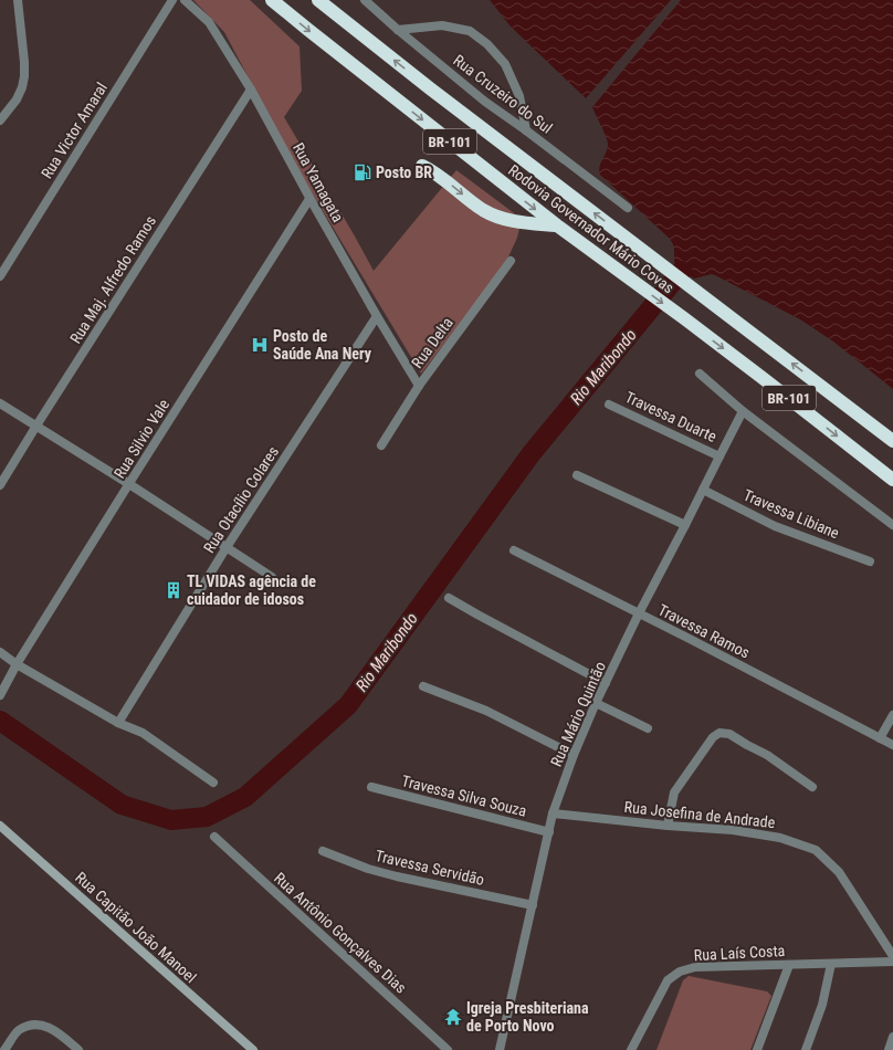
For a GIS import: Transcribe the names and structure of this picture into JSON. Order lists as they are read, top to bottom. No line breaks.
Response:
{"streets":{"highway":["BR-101","Rodovia Governador Mário Covas"],"main road":["Rua Capitão João Manoel"],"street":["Rua Cruzeiro do Sul","Rua Victor Amaral","Rua Yamagata","Rua Maj. Alfredo Ramos","Rua Delta","Travessa Duarte","Rua Silvio Vale","Rua Otacílio Colares","Travessa Libiane","Travessa Ramos","Rua Mário Quintão","Travessa Silva Souza","Rua Josefina de Andrade","Travessa Servidão","Rua Antônio Gonçalves Dias","Rua Laís Costa"]},"crossings":[["Rua Yamagata","Rua Maj. Alfredo Ramos"],["Rua Yamagata","Rua Delta"],["Rua Yamagata","Rua Silvio Vale"],["Rua Yamagata","Rua Otacílio Colares"],["Travessa Duarte","Rua Mário Quintão"],["Travessa Libiane","Rua Mário Quintão"],["Travessa Ramos","Rua Mário Quintão"],["Rua Mário Quintão","Travessa Silva Souza"],["Rua Mário Quintão","Rua Josefina de Andrade"],["Rua Mário Quintão","Travessa Servidão"]],"water":["Rio Maribondo"],"places":{"fuel station":["Posto BR"],"hospital":["Posto de Saúde Ana Nery"],"building":["TL VIDAS agência de cuidador de idosos"],"temple":["Igreja Presbiteriana de Porto Novo"]}}
